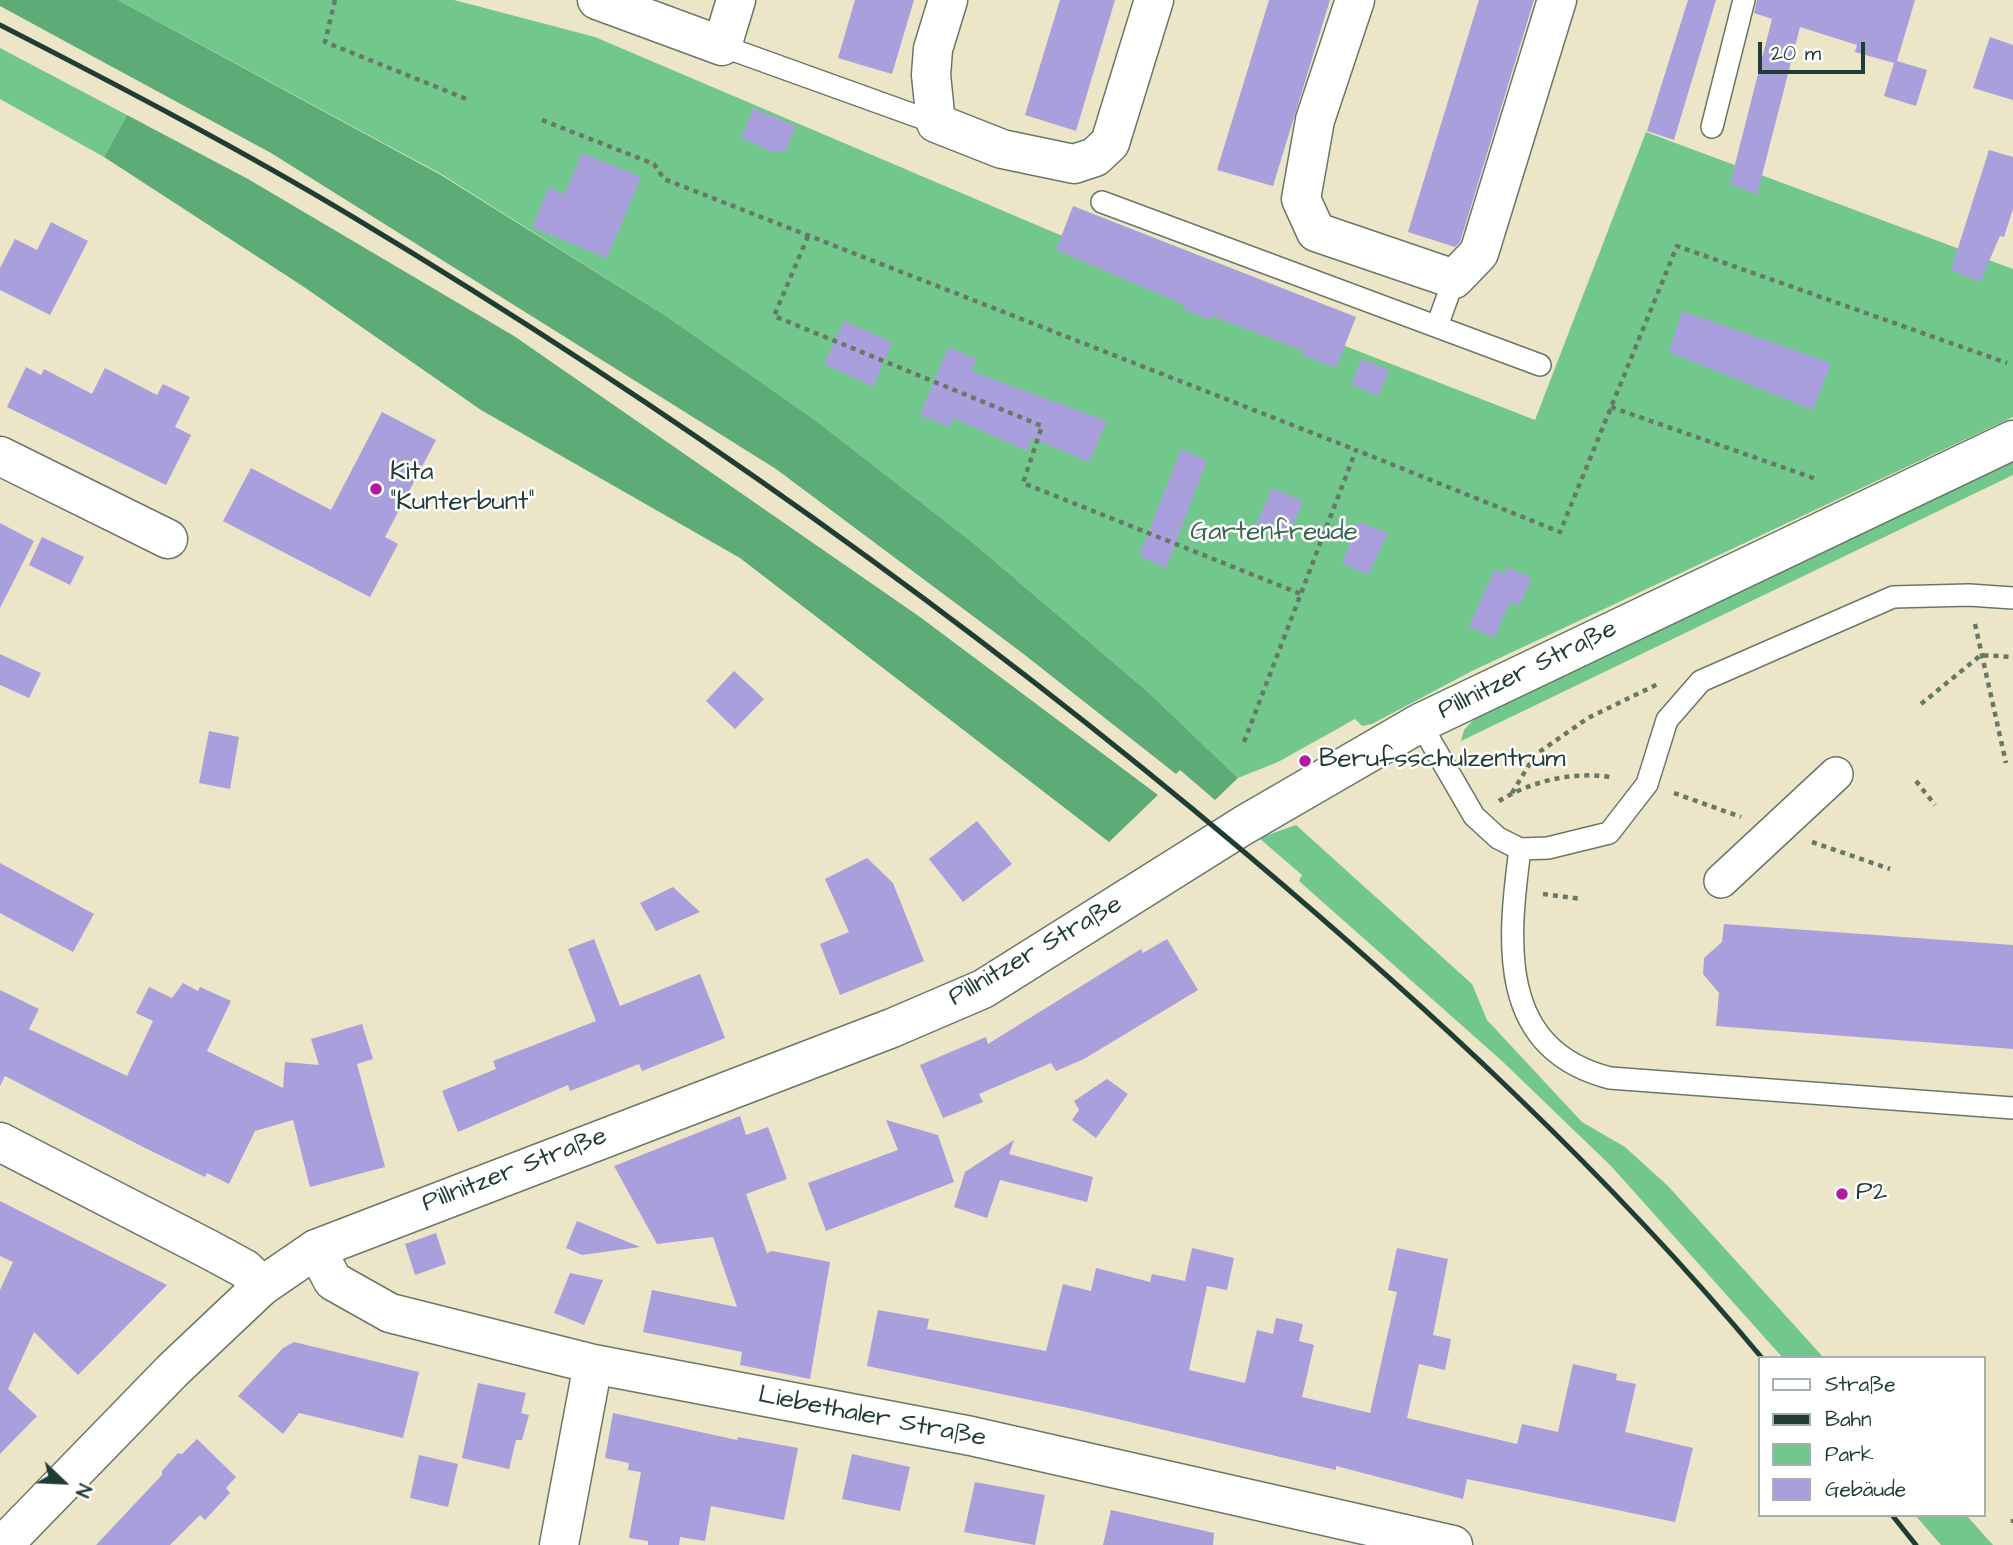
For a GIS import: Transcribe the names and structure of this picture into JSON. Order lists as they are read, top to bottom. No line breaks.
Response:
{"streets":{"street":["Pillnitzer Straße","Liebethaler Straße"]},"crossings":[["Pillnitzer Straße","Liebethaler Straße"]],"parks":["Gartenfreude"],"places":["Kita \"Kunterbunt\"","Berufsschulzentrum","P2"],"legend":["Straße","Bahn","Park","Gebäude"],"scale_bar":"20 m","north":"bottom right"}
